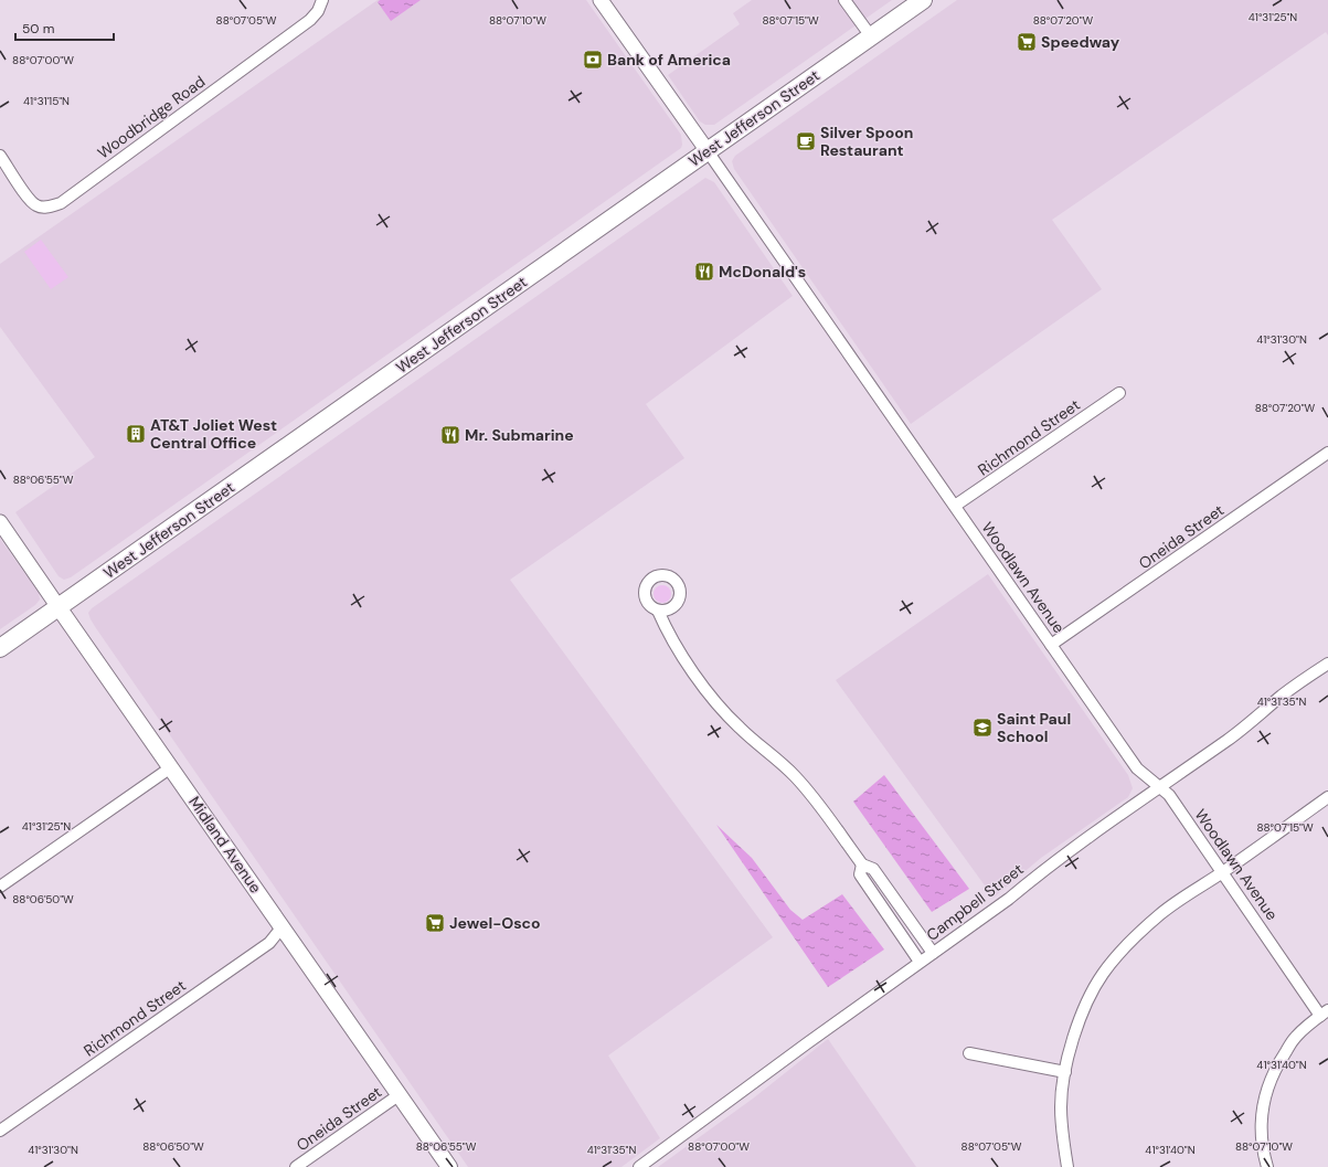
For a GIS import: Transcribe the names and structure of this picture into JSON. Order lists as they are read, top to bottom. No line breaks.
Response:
{"streets":{"main road":["West Jefferson Street","Midland Avenue"],"street":["Woodbridge Road","Richmond Street","Oneida Street","Woodlawn Avenue","Campbell Street"]},"crossings":[["West Jefferson Street","Woodlawn Avenue"],["West Jefferson Street","Midland Avenue"],["Richmond Street","Woodlawn Avenue"],["Richmond Street","Midland Avenue"],["Oneida Street","Woodlawn Avenue"],["Oneida Street","Midland Avenue"],["Woodlawn Avenue","Campbell Street"]],"places":{"supermarket":["Speedway","Jewel-Osco"],"bank":["Bank of America"],"cafe":["Silver Spoon Restaurant"],"restaurant":["McDonald's","Mr. Submarine"],"building":["AT&T Joliet West Central Office"],"school or university":["Saint Paul School"]},"scale_bar":"50 m","coordinates":["41°31'25\"N","88°07'05\"W","88°07'15\"W","88°07'20\"W","88°07'10\"W","88°07'00\"W","41°31'15\"N","41°31'30\"N","88°06'55\"W","41°31'35\"N","88°06'50\"W","41°31'40\"N"]}
